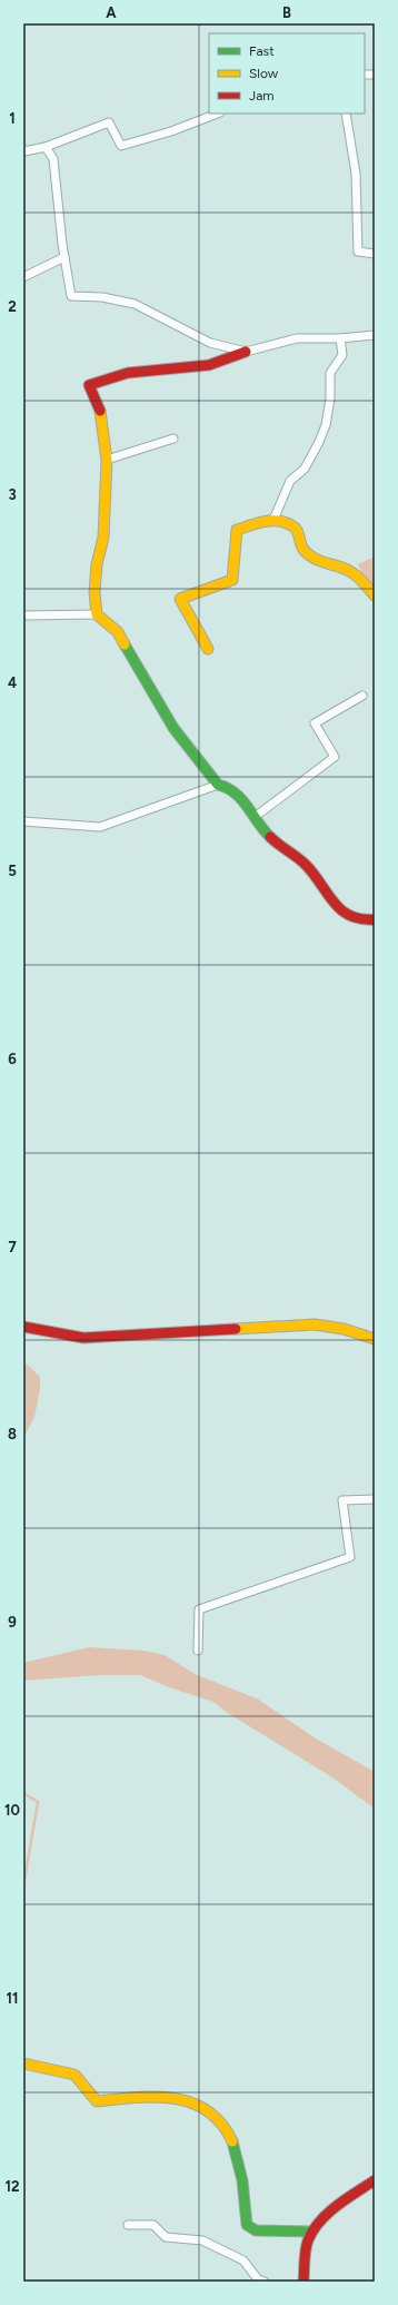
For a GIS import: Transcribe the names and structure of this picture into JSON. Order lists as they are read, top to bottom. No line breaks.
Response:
{"legend":["Fast","Slow","Jam"],"grid":{"columns":["A","B"],"rows":["1","2","3","4","5","6","7","8","9","10","11","12"]}}
